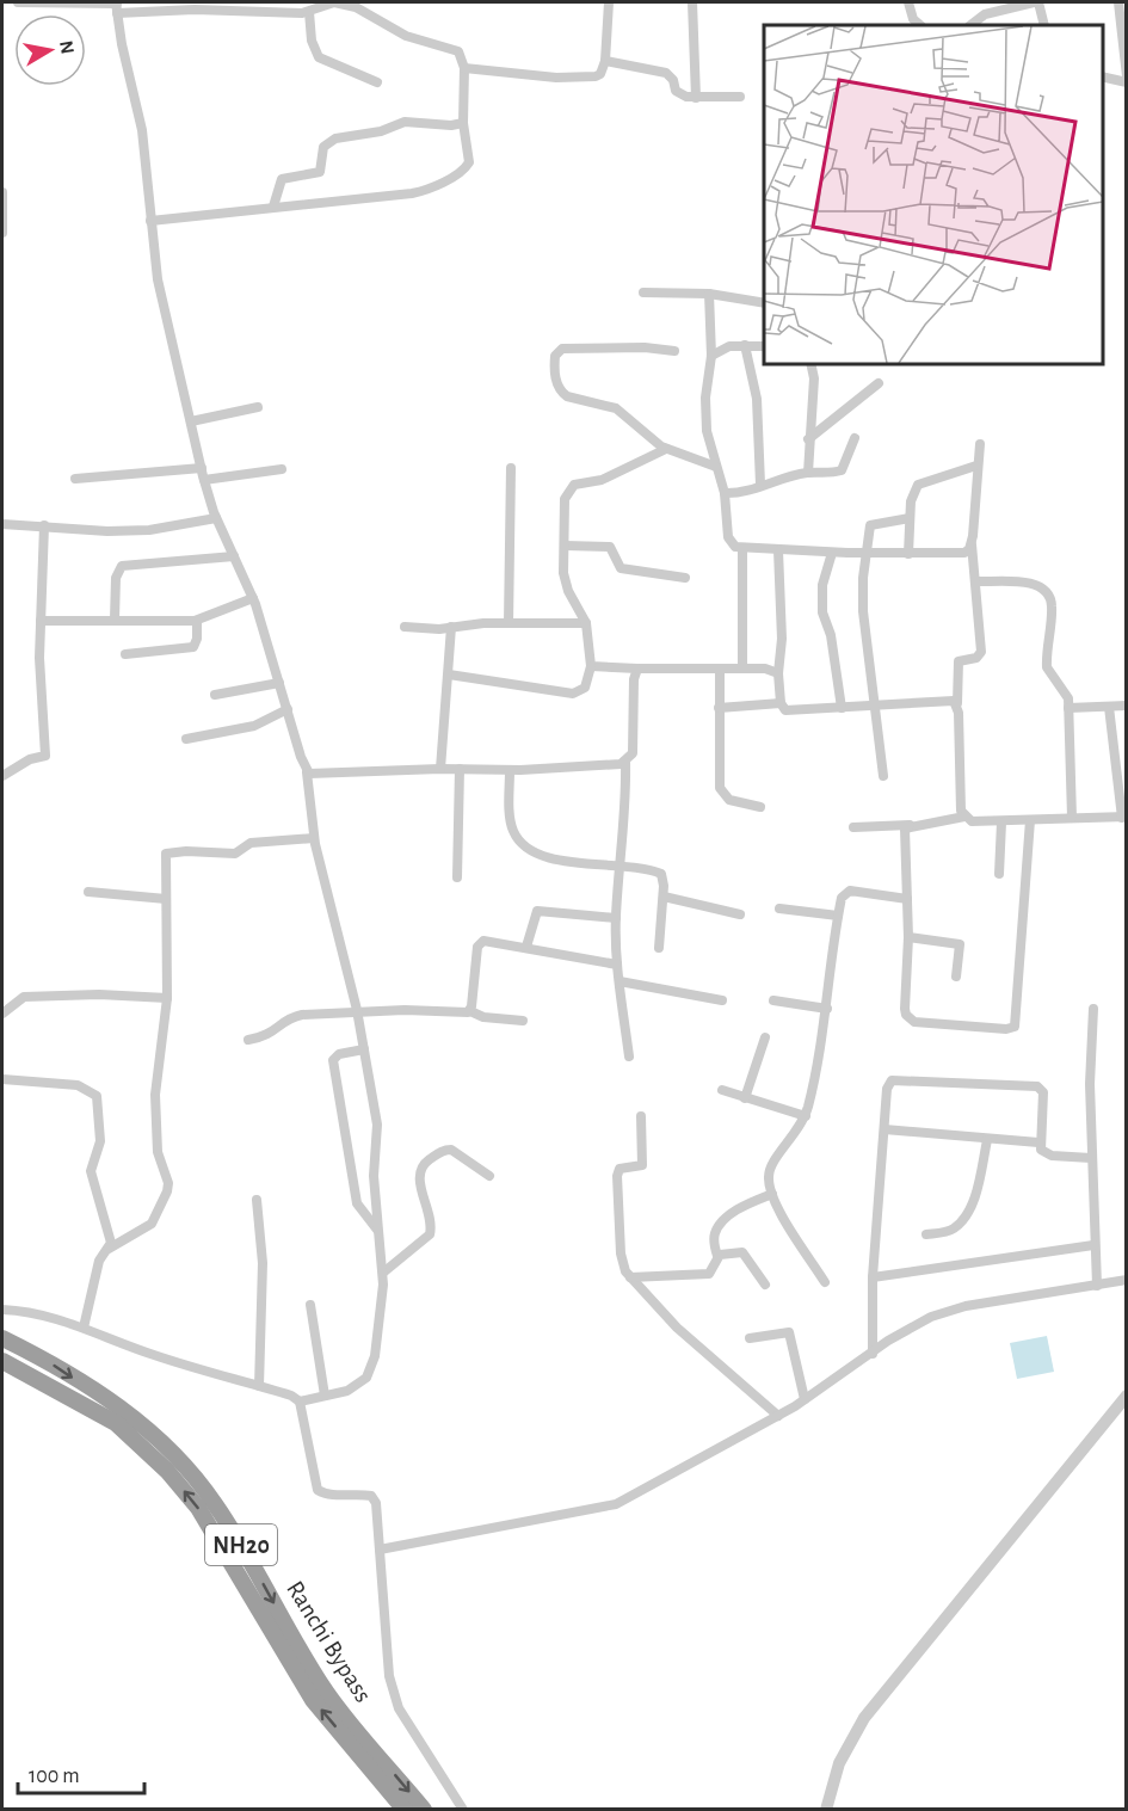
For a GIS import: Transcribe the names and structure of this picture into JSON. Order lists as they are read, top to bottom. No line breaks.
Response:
{"streets":{"highway":["NH20","Ranchi Bypass"]},"scale_bar":"100 m","north":"right"}
